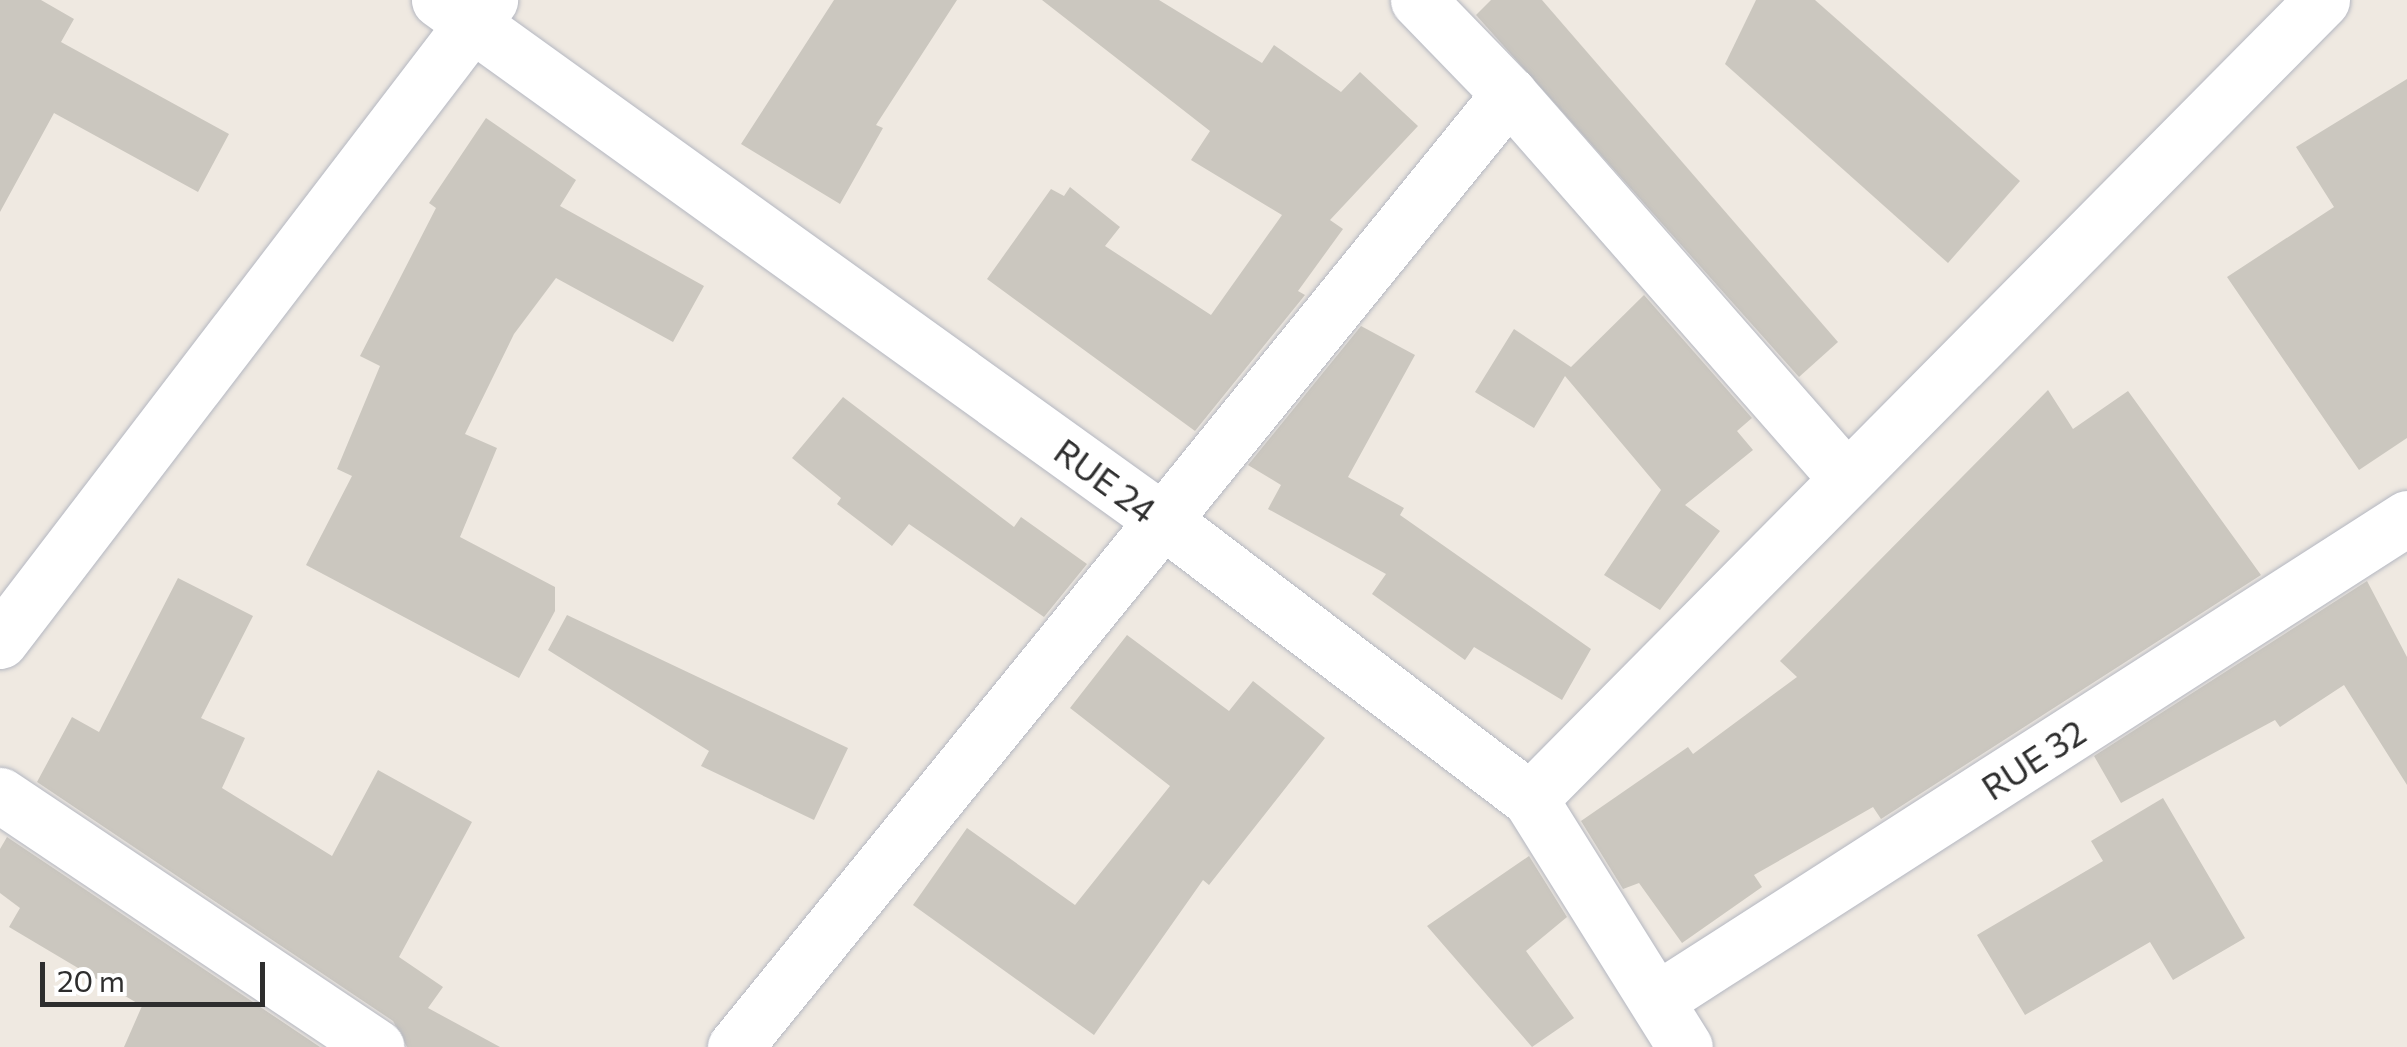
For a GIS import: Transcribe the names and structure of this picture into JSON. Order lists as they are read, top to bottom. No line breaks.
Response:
{"streets":{"street":["RUE 24","RUE 32"]},"crossings":[["RUE 24","RUE 32"]],"scale_bar":"20 m"}
